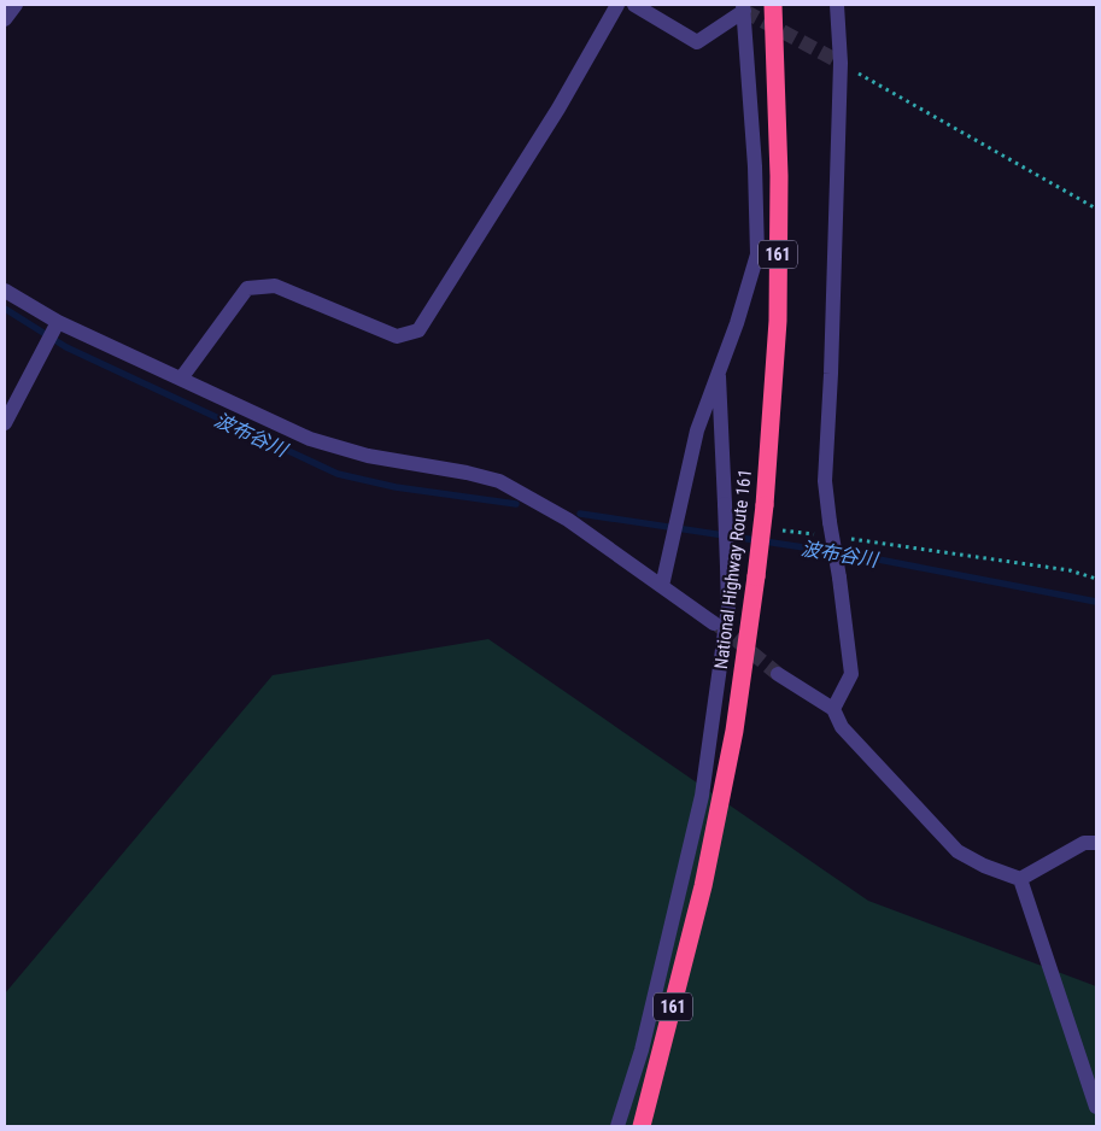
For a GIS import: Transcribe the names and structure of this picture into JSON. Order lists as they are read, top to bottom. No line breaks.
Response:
{"streets":{"highway":["161","National Highway Route 161"]},"water":["波布谷川"]}
